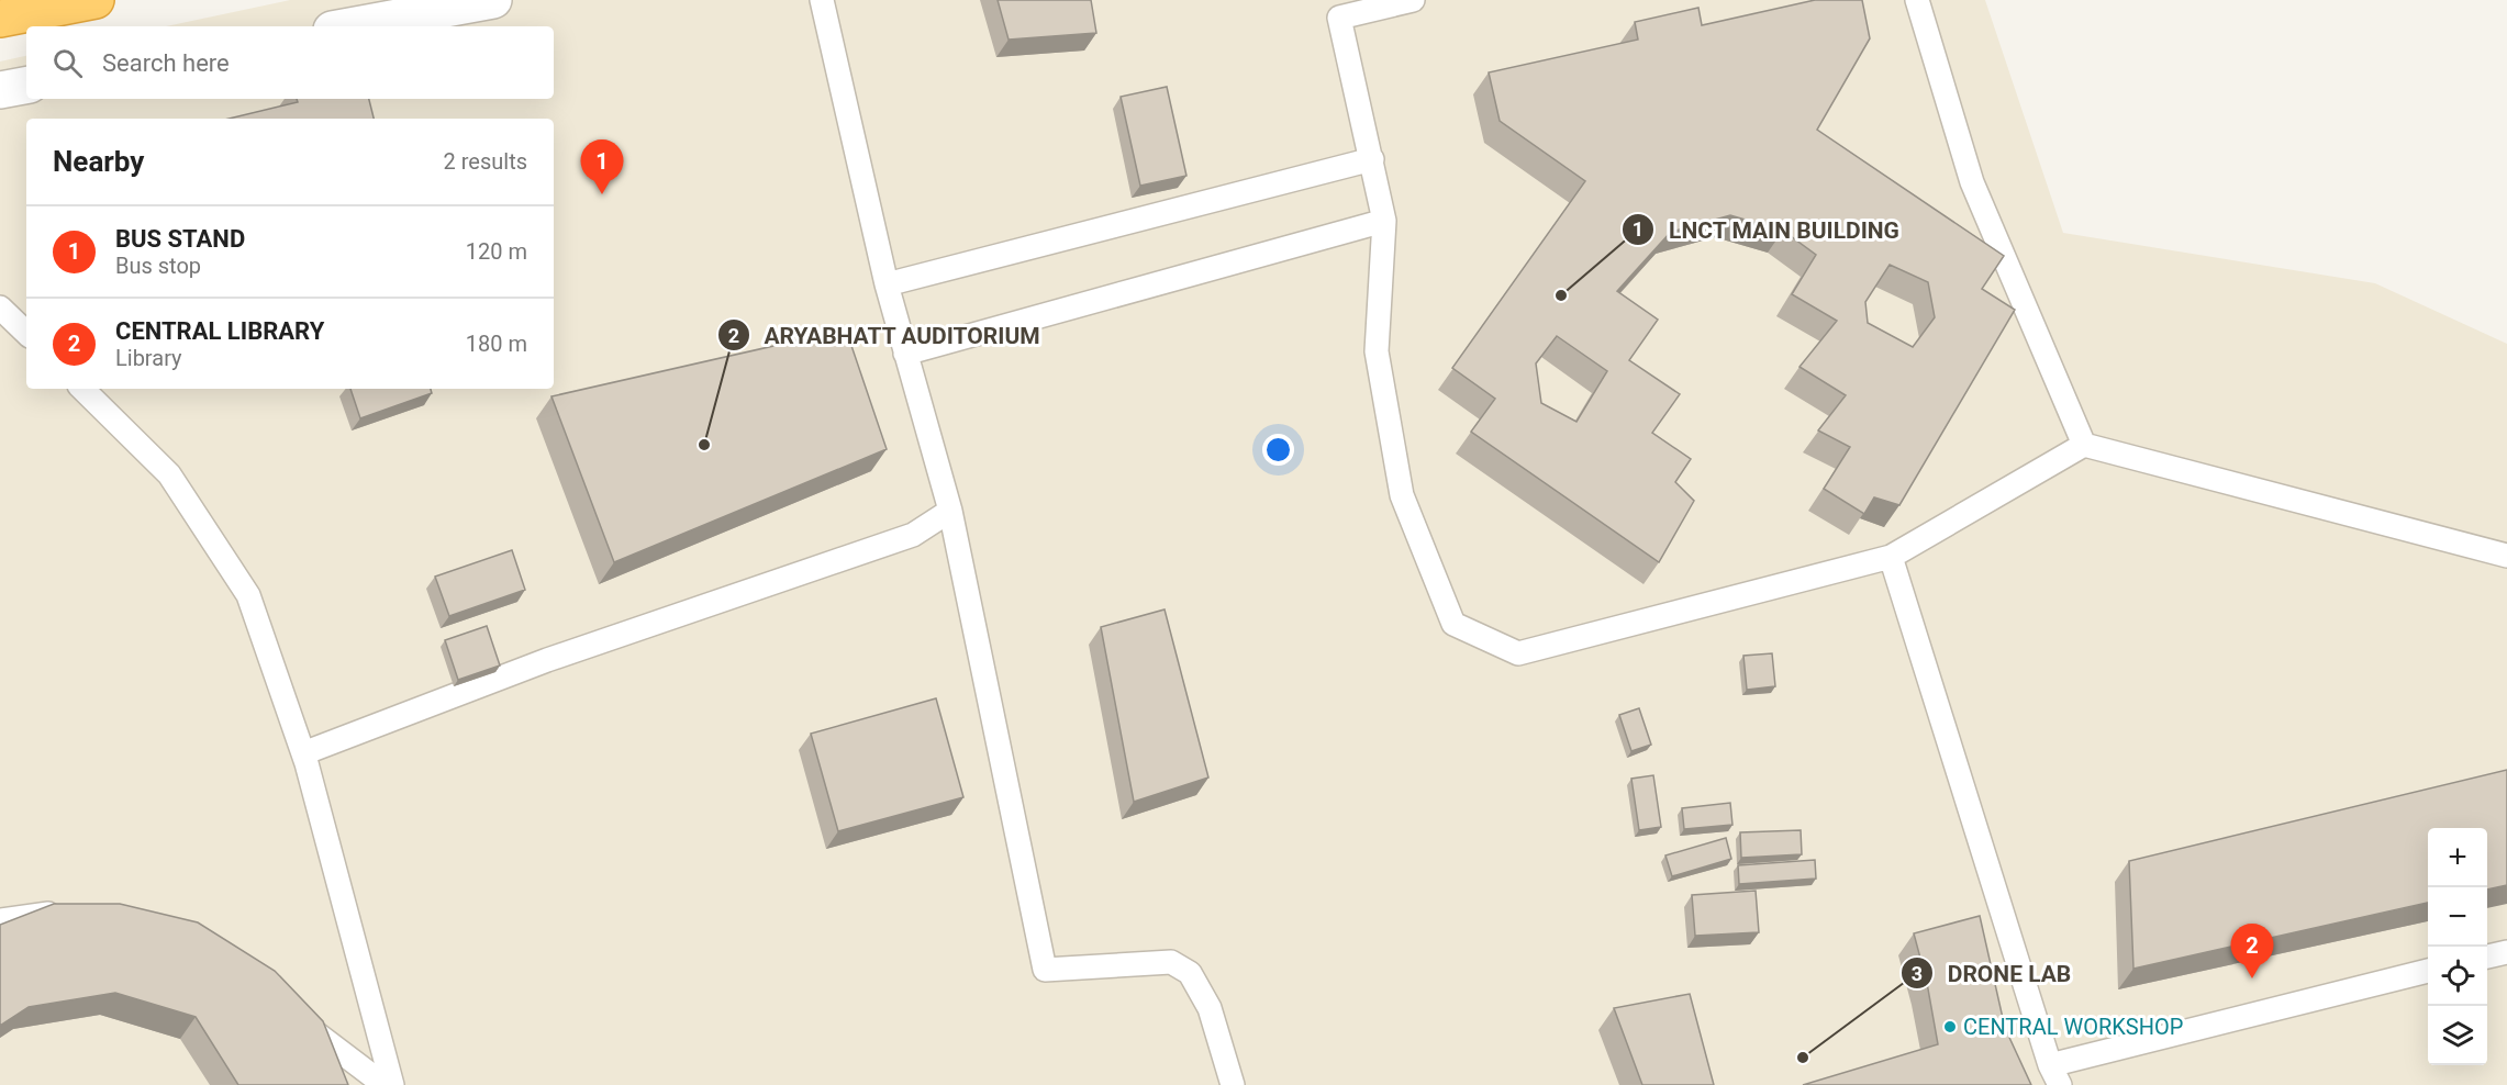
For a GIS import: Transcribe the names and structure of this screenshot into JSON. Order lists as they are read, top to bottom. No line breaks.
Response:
{"places":["LNCT MAIN BUILDING","ARYABHATT AUDITORIUM","CENTRAL WORKSHOP","DRONE LAB"],"page":{"search":"Search here","heading":["Nearby","2 results"],"pins":["1","2"],"list":[{"mark":"1","name":"BUS STAND","note":"Bus stop","value":"120 m"},{"mark":"2","name":"CENTRAL LIBRARY","note":"Library","value":"180 m"}],"map_buttons":["+","−"]}}
